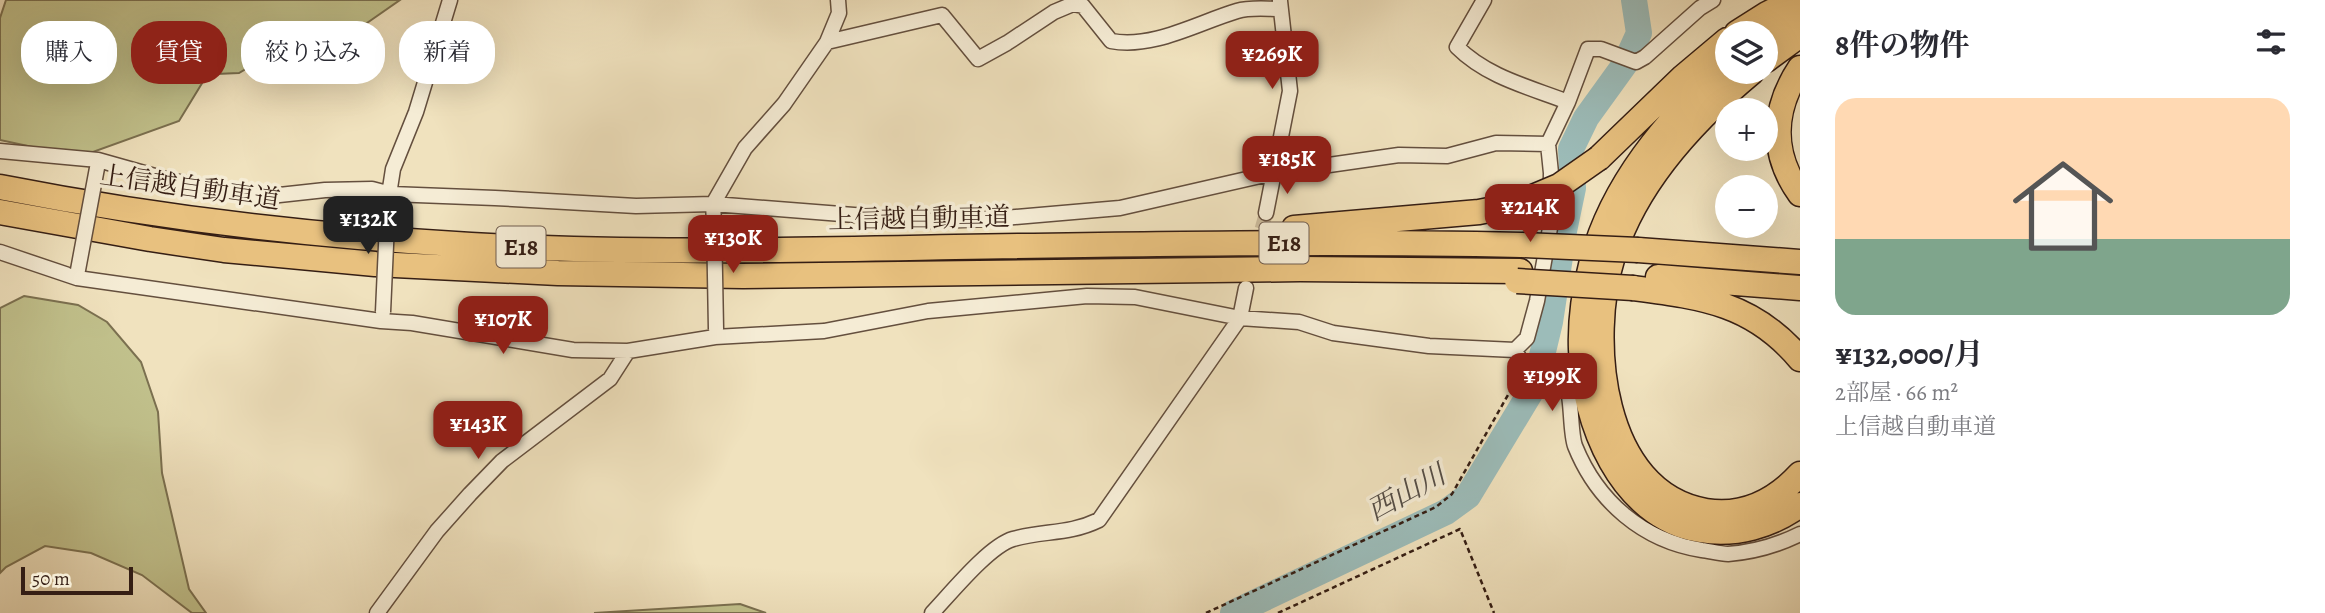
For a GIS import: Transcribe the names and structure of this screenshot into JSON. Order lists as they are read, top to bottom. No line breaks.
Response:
{"streets":{"highway":["上信越自動車道","E18"]},"water":["西山川"],"scale_bar":"50 m","page":{"heading":"8件の物件","map_buttons":["+","−"],"chip":["購入","賃貸","絞り込み","新着"],"price":["¥269K","¥185K","¥214K","¥132K","¥130K","¥107K","¥199K","¥143K"],"list":[{"name":"¥132,000/月","note":"2部屋 · 66 m² · 上信越自動車道"}],"scale":"50 m"}}
